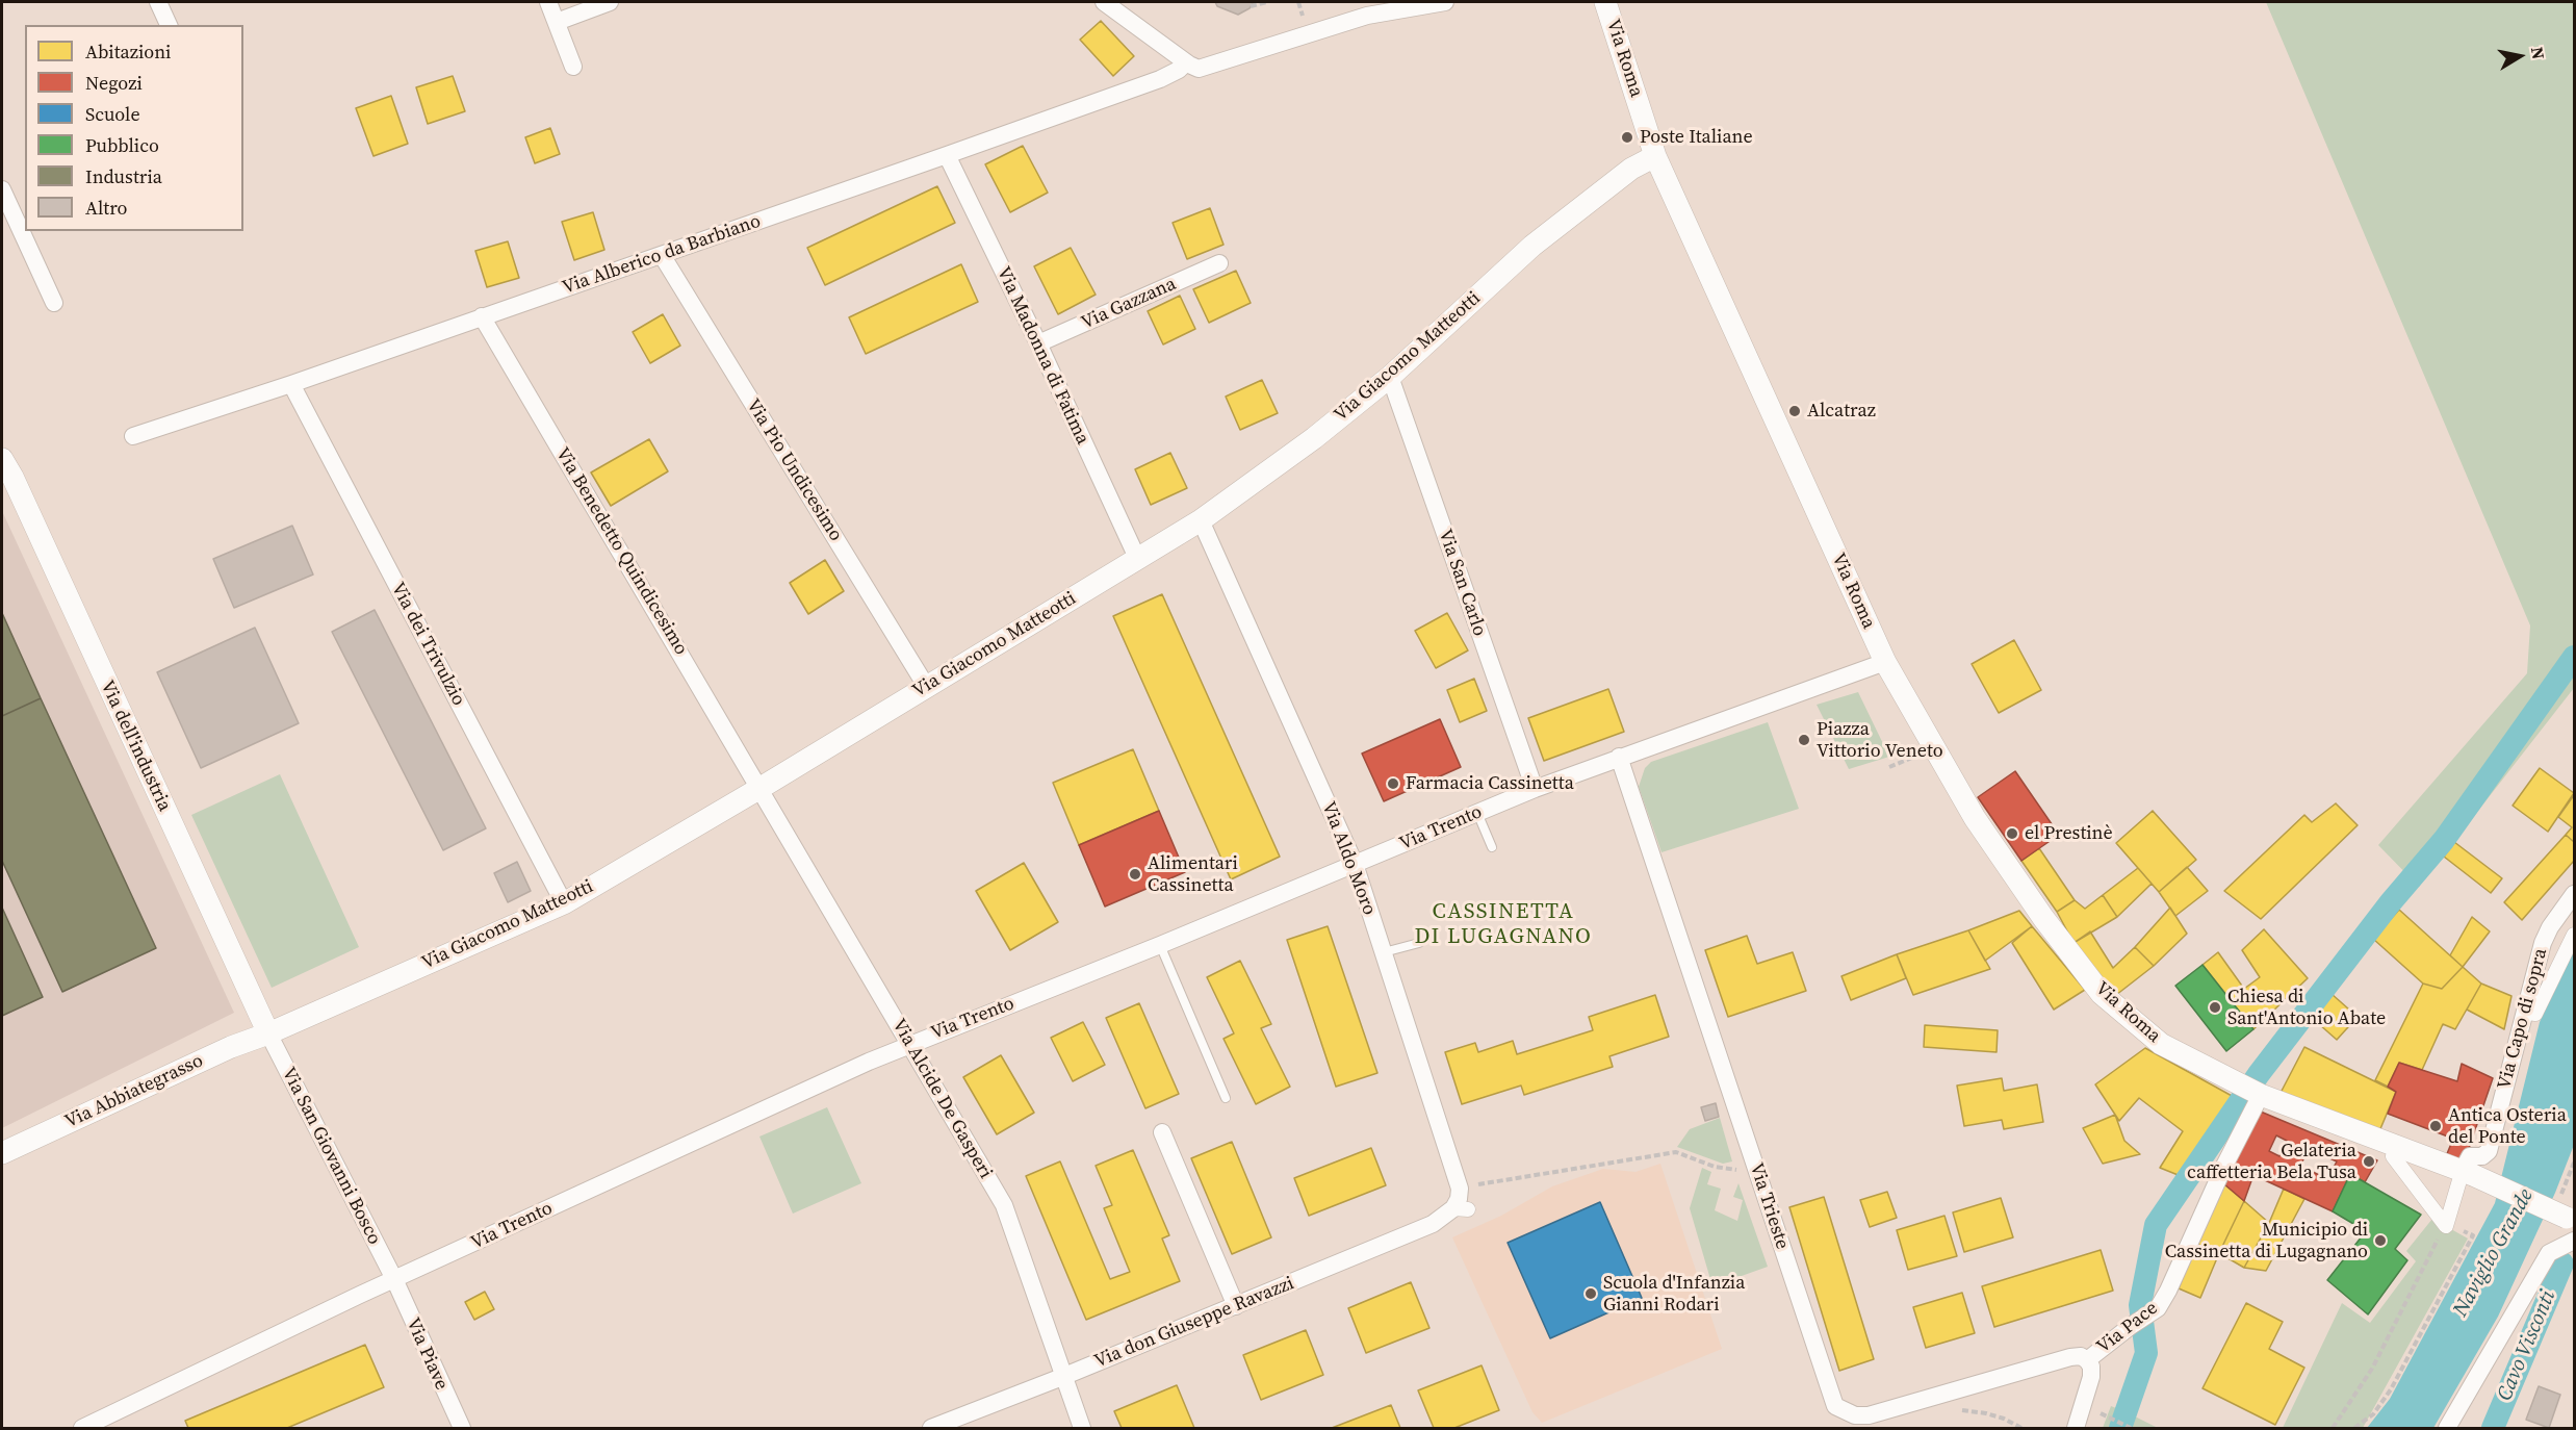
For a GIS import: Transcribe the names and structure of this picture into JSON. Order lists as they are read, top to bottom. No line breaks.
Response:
{"streets":{"street":["Via Roma","Via Alberico da Barbiano","Via Gazzana","Via Madonna di Fatima","Via Giacomo Matteotti","Via Pio Undicesimo","Via Benedetto Quindicesimo","Via San Carlo","Via dei Trivulzio","Via dell'industria","Via Trento","Via Aldo Moro","Via Capo di sopra","Via Abbiategrasso","Via Alcide De Gasperi","Via San Giovanni Bosco","Via Trieste","Via don Giuseppe Ravazzi","Via Pace","Via Piave"]},"crossings":[["Via Roma","Via Giacomo Matteotti"],["Via Roma","Via Trento"],["Via Roma","Via Pace"],["Via Alberico da Barbiano","Via Madonna di Fatima"],["Via Alberico da Barbiano","Via Pio Undicesimo"],["Via Alberico da Barbiano","Via Benedetto Quindicesimo"],["Via Alberico da Barbiano","Via dei Trivulzio"],["Via Gazzana","Via Madonna di Fatima"],["Via Madonna di Fatima","Via Giacomo Matteotti"],["Via Giacomo Matteotti","Via Pio Undicesimo"],["Via Giacomo Matteotti","Via Benedetto Quindicesimo"],["Via Giacomo Matteotti","Via San Carlo"],["Via Giacomo Matteotti","Via dei Trivulzio"],["Via Giacomo Matteotti","Via dell'industria"],["Via Giacomo Matteotti","Via Aldo Moro"],["Via Giacomo Matteotti","Via Abbiategrasso"],["Via Giacomo Matteotti","Via Alcide De Gasperi"],["Via Giacomo Matteotti","Via San Giovanni Bosco"],["Via Benedetto Quindicesimo","Via Alcide De Gasperi"],["Via San Carlo","Via Trento"],["Via dell'industria","Via Abbiategrasso"],["Via dell'industria","Via San Giovanni Bosco"],["Via Trento","Via Aldo Moro"],["Via Trento","Via Alcide De Gasperi"],["Via Trento","Via San Giovanni Bosco"],["Via Trento","Via Trieste"],["Via Trento","Via Piave"],["Via Aldo Moro","Via don Giuseppe Ravazzi"],["Via Abbiategrasso","Via San Giovanni Bosco"],["Via Alcide De Gasperi","Via don Giuseppe Ravazzi"],["Via San Giovanni Bosco","Via Piave"],["Via Trieste","Via Pace"]],"districts":["CASSINETTA DI LUGAGNANO"],"water":["Naviglio Grande","Cavo Visconti"],"places":["Poste Italiane","Alcatraz","Piazza Vittorio Veneto","Farmacia Cassinetta","el Prestinè","Alimentari Cassinetta","Chiesa di Sant'Antonio Abate","Antica Osteria del Ponte","Gelateria caffetteria Bela Tusa","Municipio di Cassinetta di Lugagnano","Scuola d'Infanzia Gianni Rodari"],"legend":["Abitazioni","Negozi","Scuole","Pubblico","Industria","Altro"],"north":"right"}
